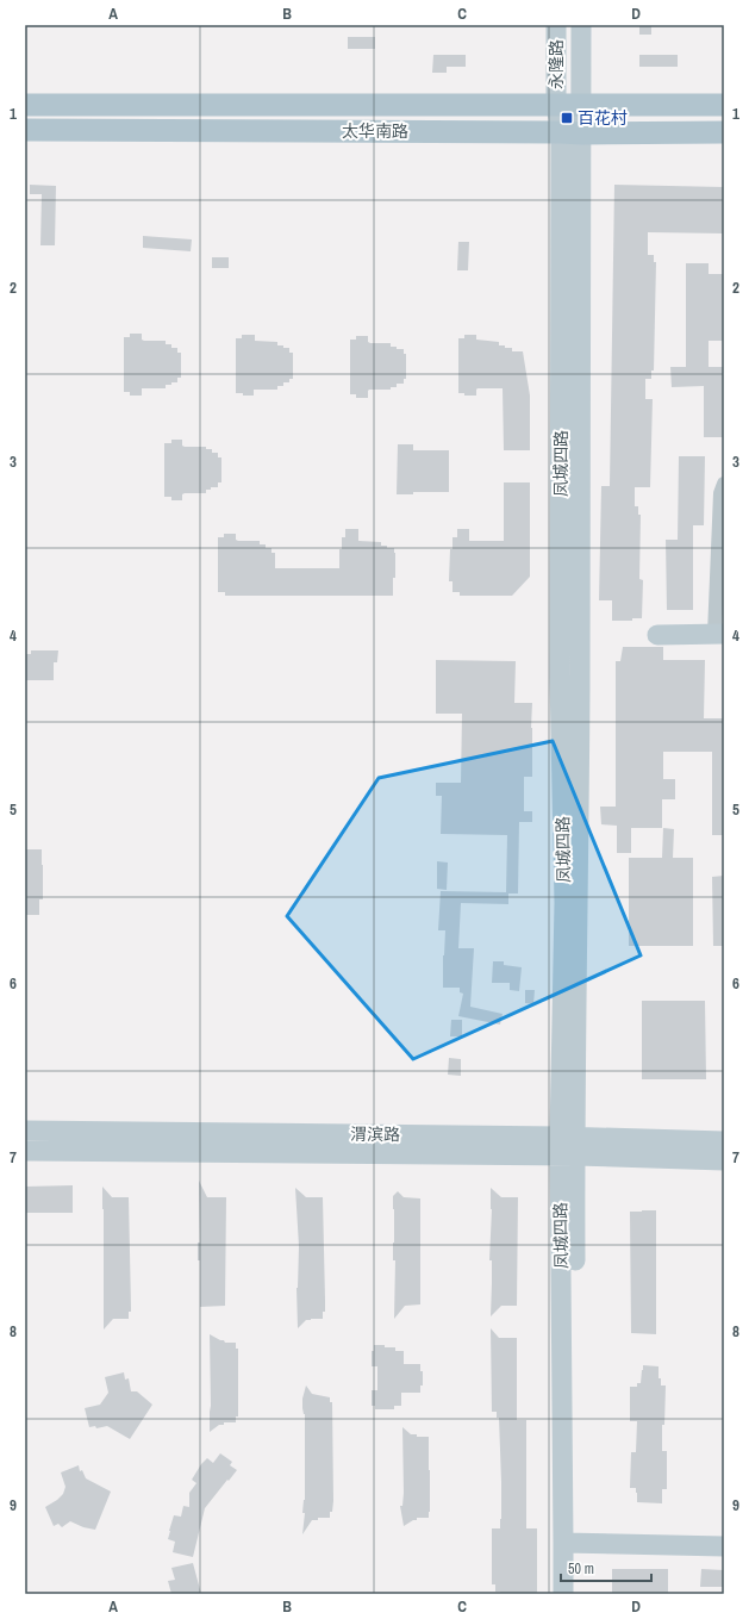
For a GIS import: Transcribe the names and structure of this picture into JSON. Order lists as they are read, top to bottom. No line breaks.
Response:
{"streets":{"main road":["太华南路"],"street":["永隆路","凤城四路","渭滨路"]},"crossings":[["永隆路","太华南路"],["永隆路","凤城四路"],["太华南路","凤城四路"],["凤城四路","渭滨路"]],"places":{"transit":["百花村"]},"scale_bar":"50 m","grid":{"columns":["A","B","C","D"],"rows":["1","2","3","4","5","6","7","8","9"]}}
